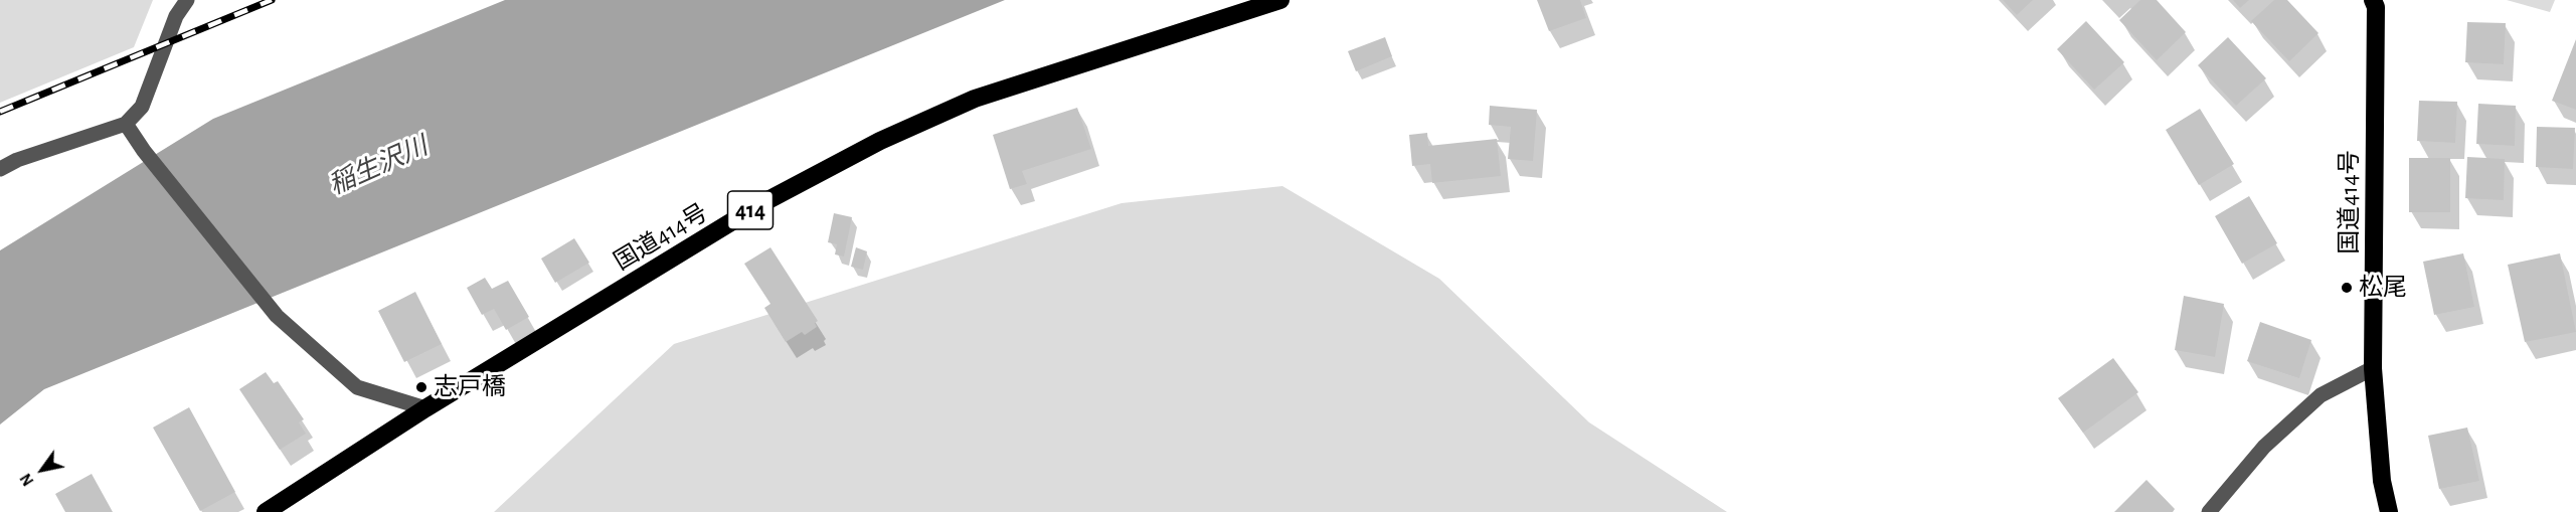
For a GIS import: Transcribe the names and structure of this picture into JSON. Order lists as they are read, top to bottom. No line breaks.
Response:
{"streets":{"highway":["国道414号","414"]},"water":["稲生沢川"],"places":["松尾","志戸橋"],"north":"bottom left"}
